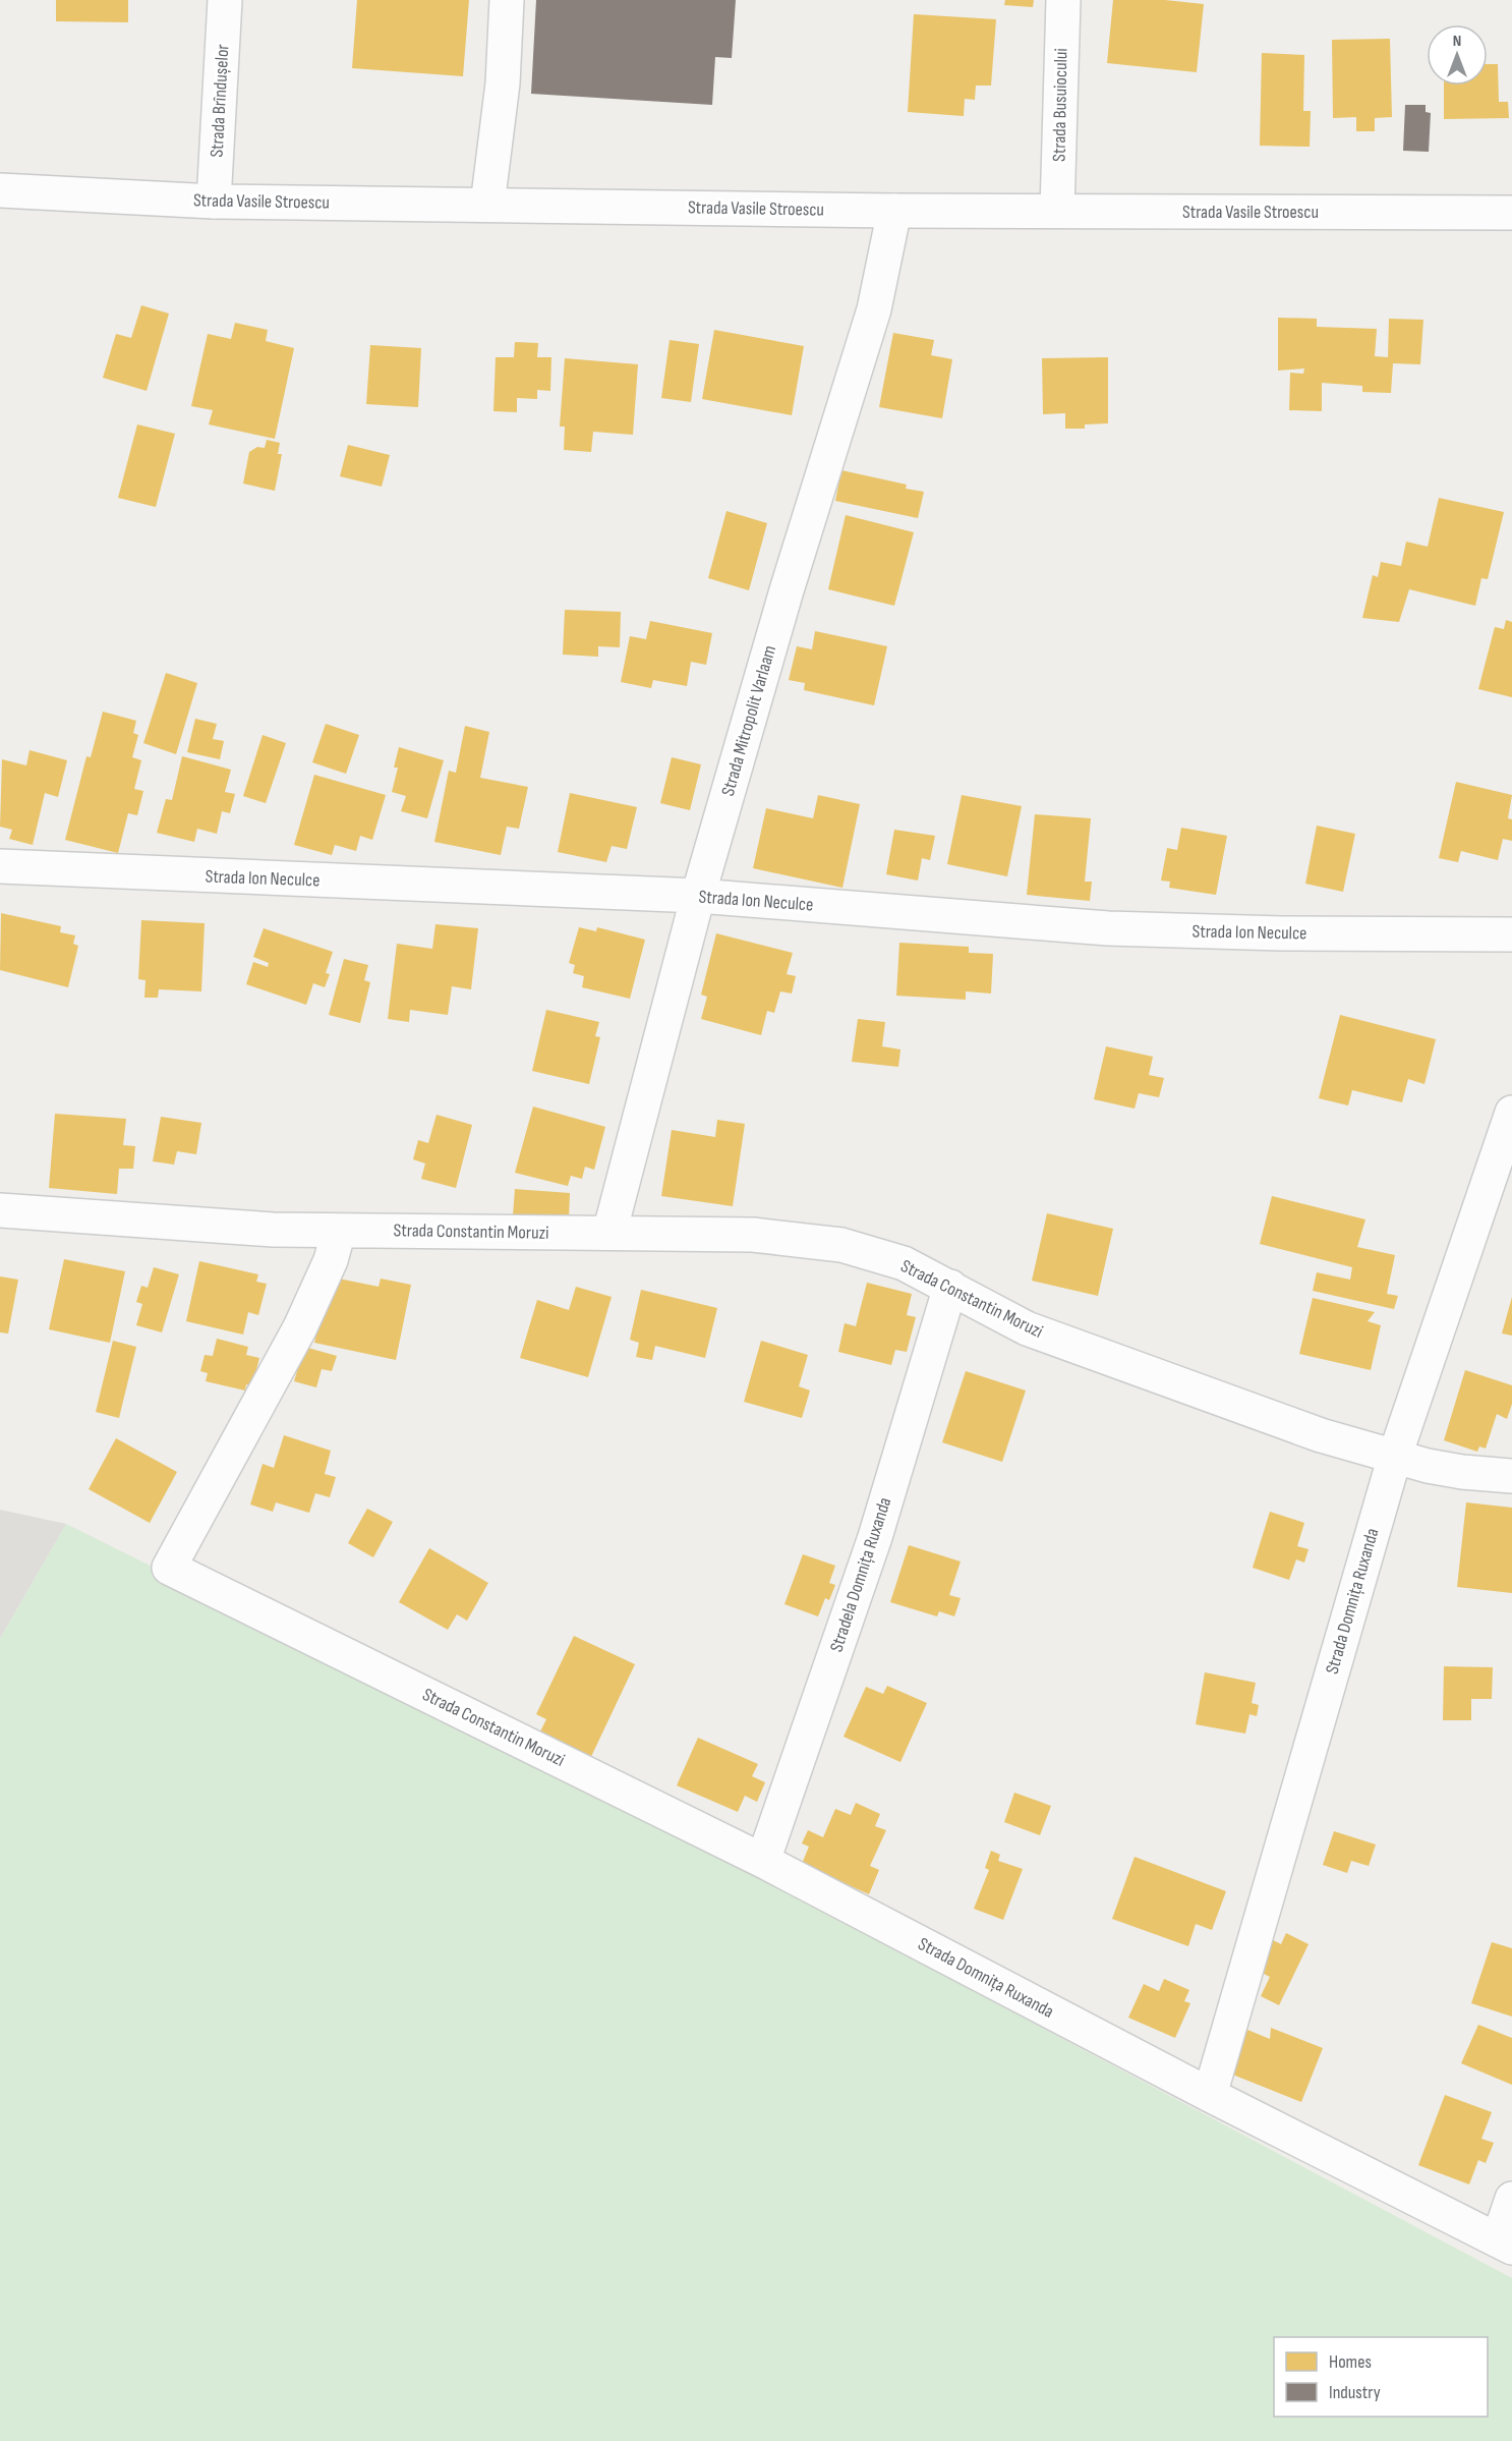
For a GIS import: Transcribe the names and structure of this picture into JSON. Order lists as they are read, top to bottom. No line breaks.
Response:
{"streets":{"street":["Strada Brîndușelor","Strada Busuiocului","Strada Vasile Stroescu","Strada Mitropolit Varlaam","Strada Ion Neculce","Strada Constantin Moruzi","Stradela Domnița Ruxanda","Strada Domnița Ruxanda"]},"crossings":[["Strada Brîndușelor","Strada Vasile Stroescu"],["Strada Busuiocului","Strada Vasile Stroescu"],["Strada Vasile Stroescu","Strada Mitropolit Varlaam"],["Strada Mitropolit Varlaam","Strada Ion Neculce"],["Strada Mitropolit Varlaam","Strada Constantin Moruzi"],["Strada Constantin Moruzi","Stradela Domnița Ruxanda"],["Strada Constantin Moruzi","Strada Domnița Ruxanda"],["Stradela Domnița Ruxanda","Strada Domnița Ruxanda"]],"legend":["Homes","Industry"],"north":"top"}
